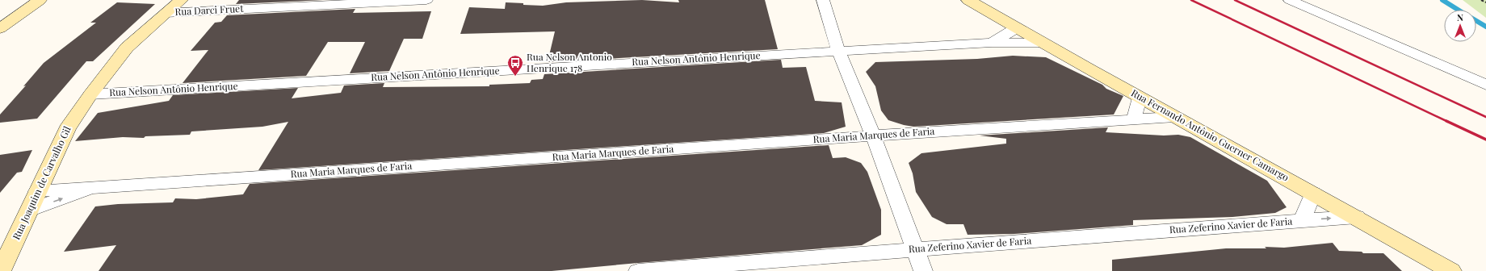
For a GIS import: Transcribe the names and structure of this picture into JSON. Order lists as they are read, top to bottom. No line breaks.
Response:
{"streets":{"street":["Rua Darci Fruet","Rua Nelson Antônio Henrique","Rua Maria Marques de Faria","Rua Fernando Antônio Guerner Camargo","Rua Joaquim de Carvalho Gil","Rua Zeferino Xavier de Faria"]},"crossings":[["Rua Darci Fruet","Rua Joaquim de Carvalho Gil"],["Rua Nelson Antônio Henrique","Rua Fernando Antônio Guerner Camargo"],["Rua Nelson Antônio Henrique","Rua Joaquim de Carvalho Gil"],["Rua Maria Marques de Faria","Rua Fernando Antônio Guerner Camargo"],["Rua Maria Marques de Faria","Rua Joaquim de Carvalho Gil"],["Rua Fernando Antônio Guerner Camargo","Rua Zeferino Xavier de Faria"]],"places":{"bus stop":["Rua Nelson Antonio Henrique 178"]},"north":"top"}
